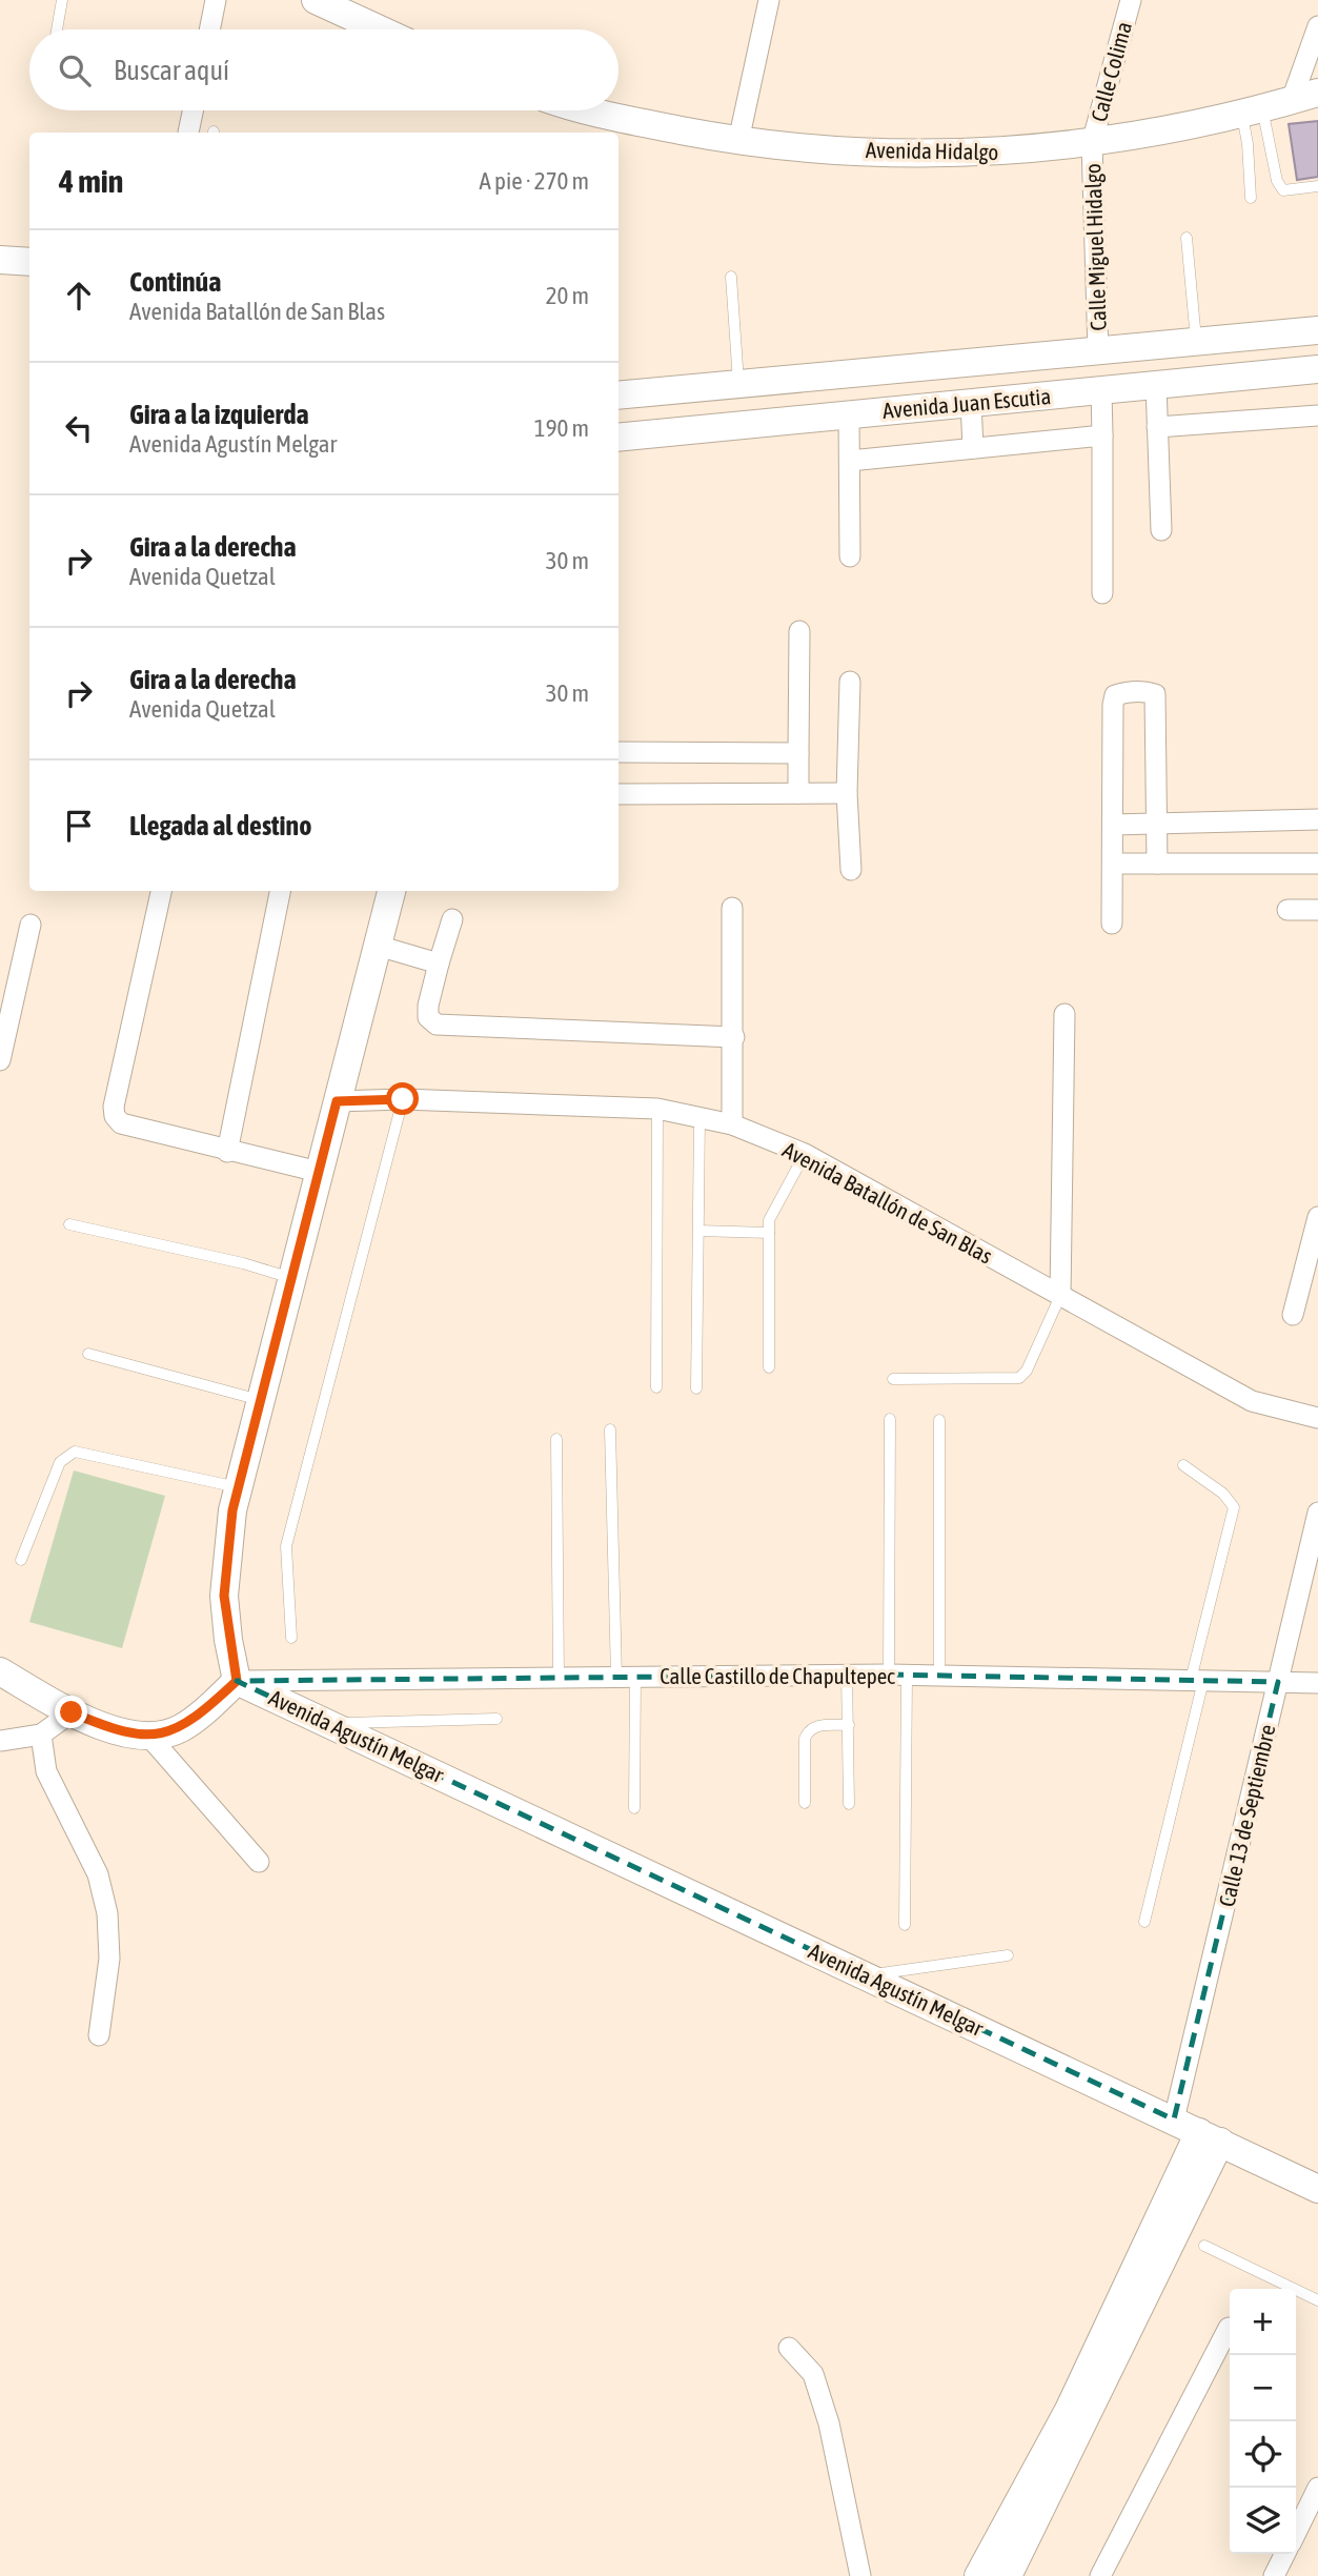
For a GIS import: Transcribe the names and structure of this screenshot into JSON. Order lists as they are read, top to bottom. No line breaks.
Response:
{"streets":{"main road":["Avenida Hidalgo","Avenida Juan Escutia","Avenida Agustín Melgar"],"street":["Calle Colima","Calle Miguel Hidalgo","Avenida Batallón de San Blas","Calle Castillo de Chapultepec","Calle 13 de Septiembre"]},"crossings":[["Calle Colima","Avenida Hidalgo"],["Calle Colima","Calle Miguel Hidalgo"],["Avenida Hidalgo","Calle Miguel Hidalgo"],["Calle Miguel Hidalgo","Avenida Juan Escutia"],["Calle Castillo de Chapultepec","Avenida Agustín Melgar"],["Calle Castillo de Chapultepec","Calle 13 de Septiembre"],["Avenida Agustín Melgar","Calle 13 de Septiembre"]],"page":{"search":"Buscar aquí","heading":["4 min","A pie · 270 m"],"list":[["Continúa","Avenida Batallón de San Blas","20 m"],["Gira a la izquierda","Avenida Agustín Melgar","190 m"],["Gira a la derecha","Avenida Quetzal","30 m"],["Gira a la derecha","Avenida Quetzal","30 m"],"Llegada al destino"],"map_buttons":["+","−"]}}
